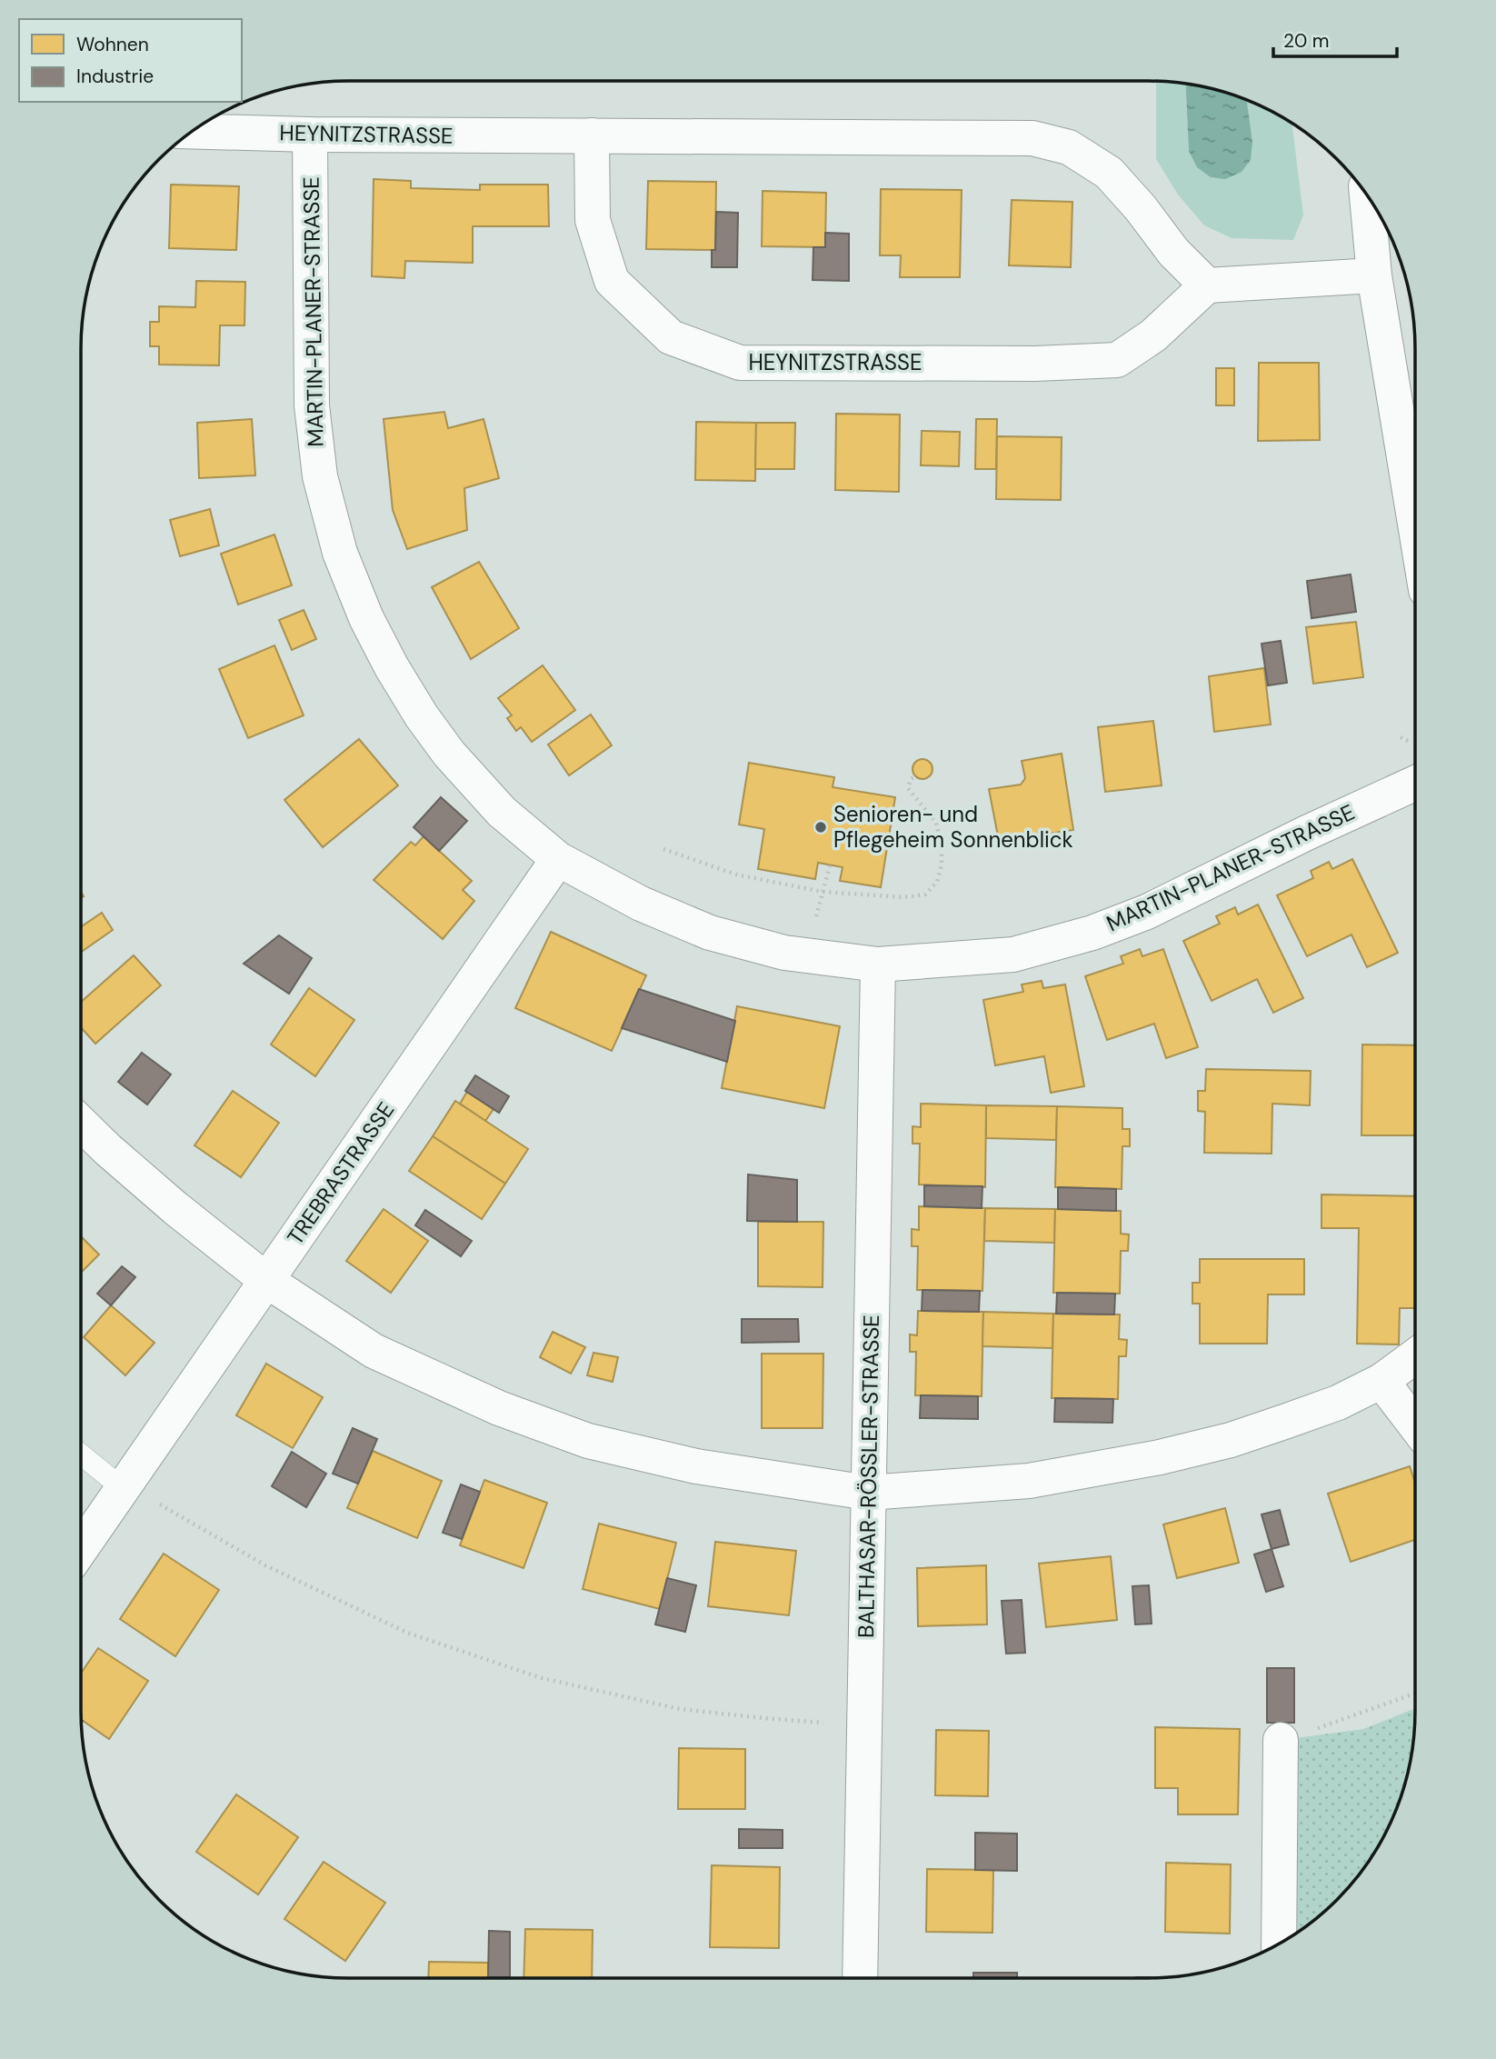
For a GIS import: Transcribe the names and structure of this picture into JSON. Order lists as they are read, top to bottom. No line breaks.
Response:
{"streets":{"street":["HEYNITZSTRASSE","MARTIN-PLANER-STRASSE","TREBRASTRASSE","BALTHASAR-RÖSSLER-STRASSE"]},"crossings":[["HEYNITZSTRASSE","MARTIN-PLANER-STRASSE"],["MARTIN-PLANER-STRASSE","TREBRASTRASSE"],["MARTIN-PLANER-STRASSE","BALTHASAR-RÖSSLER-STRASSE"]],"places":["Senioren- und Pflegeheim Sonnenblick"],"legend":["Wohnen","Industrie"],"scale_bar":"20 m"}
